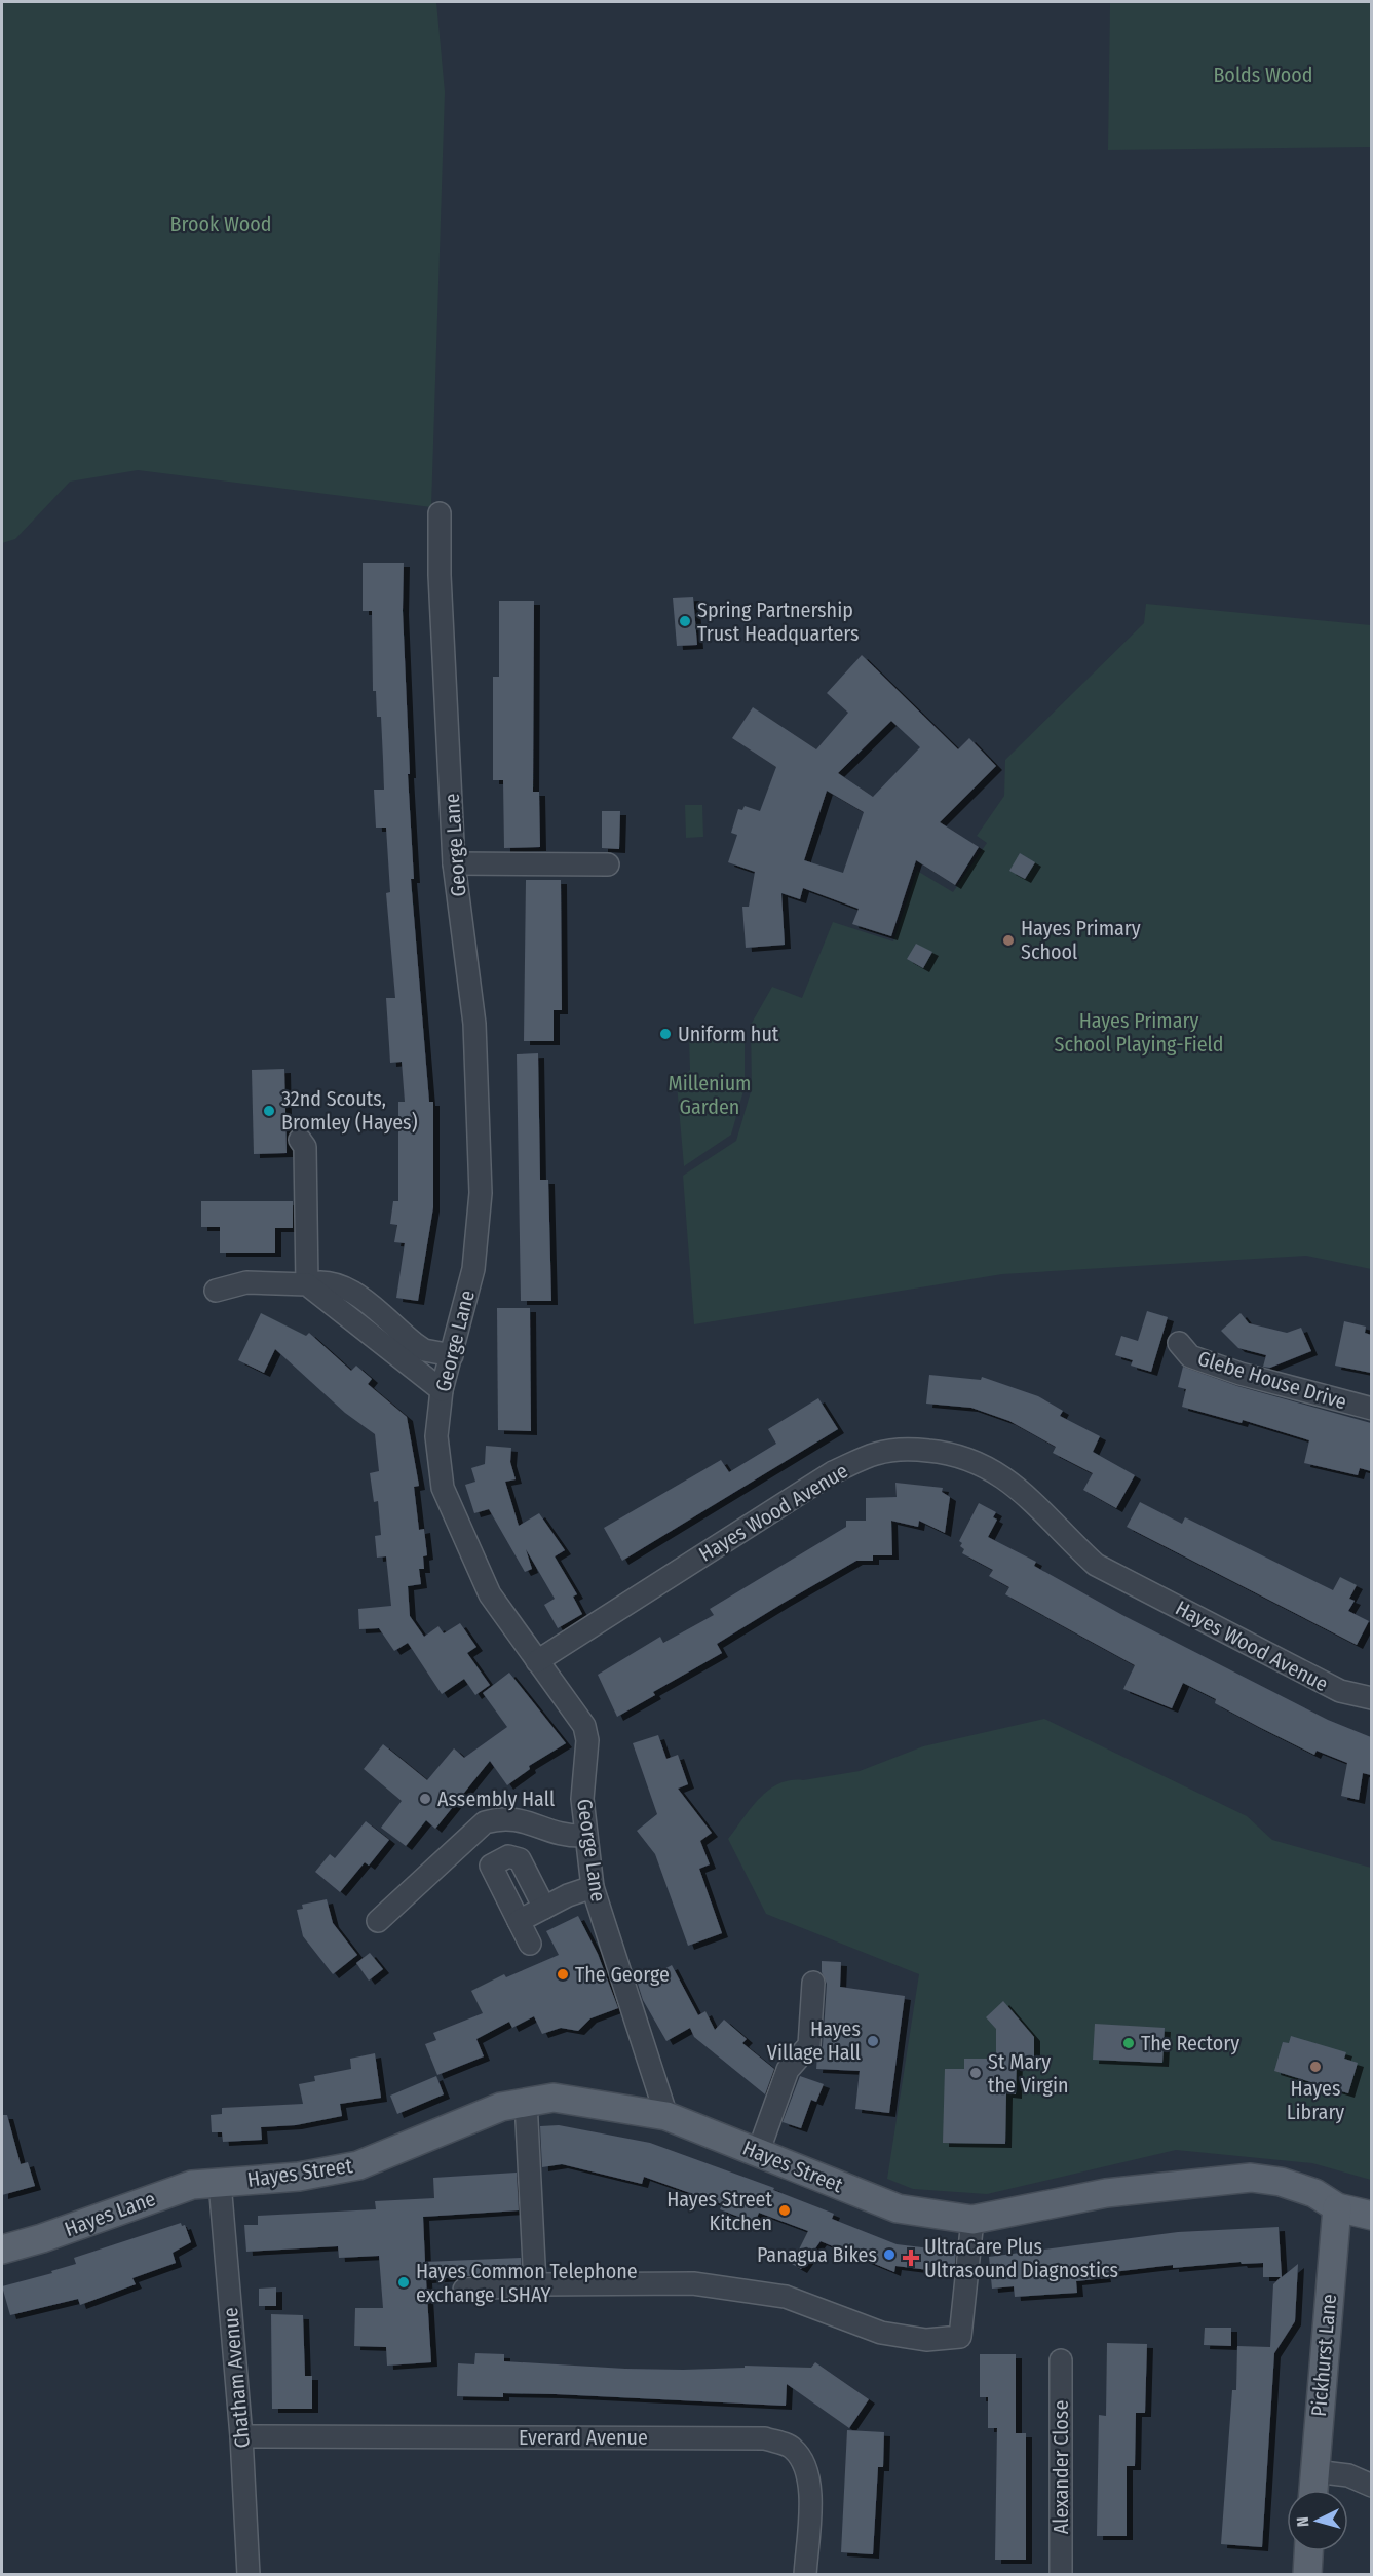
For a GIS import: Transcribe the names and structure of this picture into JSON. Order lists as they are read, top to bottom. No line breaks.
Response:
{"streets":{"main road":["Hayes Street","Hayes Lane","Pickhurst Lane"],"street":["George Lane","Glebe House Drive","Hayes Wood Avenue","Chatham Avenue","Everard Avenue","Alexander Close"]},"crossings":[["George Lane","Hayes Wood Avenue"],["George Lane","Hayes Street"],["Hayes Street","Hayes Lane"],["Hayes Street","Pickhurst Lane"],["Hayes Street","Chatham Avenue"],["Hayes Lane","Chatham Avenue"],["Chatham Avenue","Everard Avenue"]],"parks":["Bolds Wood","Brook Wood","Hayes Primary School Playing-Field","Millenium Garden"],"places":{"other":["Spring Partnership Trust Headquarters","Hayes Primary School","Uniform hut","32nd Scouts, Bromley (Hayes)","Assembly Hall","The George","Hayes Village Hall","The Rectory","Hayes Library","St Mary the Virgin","Hayes Street Kitchen","Panagua Bikes","Hayes Common Telephone exchange LSHAY"],"health":["UltraCare Plus Ultrasound Diagnostics"]},"north":"left"}
